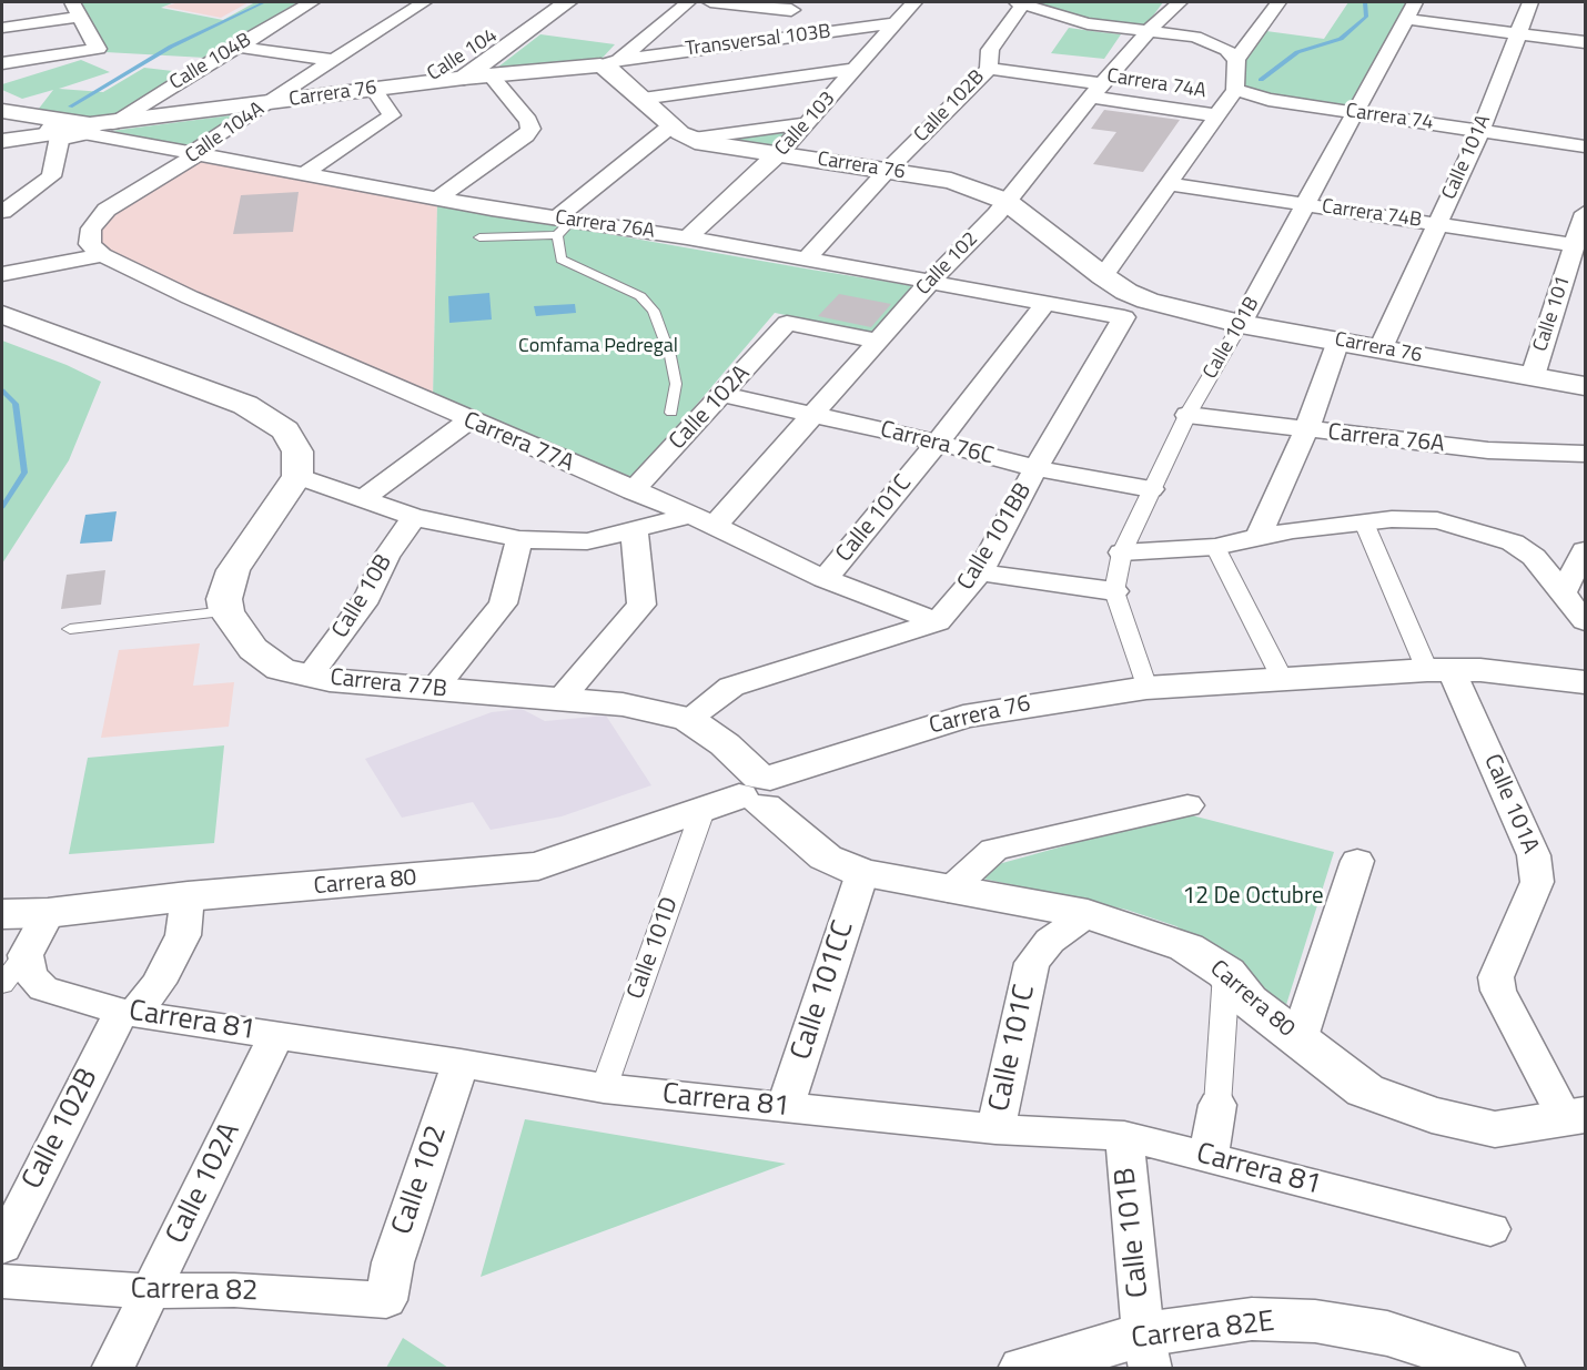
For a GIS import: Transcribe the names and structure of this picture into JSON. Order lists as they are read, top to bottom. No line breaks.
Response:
{"streets":{"street":["Transversal 103B","Calle 104","Calle 104B","Carrera 74A","Carrera 76","Calle 102B","Carrera 74","Calle 103","Calle 104A","Calle 101A","Carrera 74B","Carrera 76A","Calle 102","Calle 101","Calle 101B","Calle 102A","Carrera 77A","Carrera 76C","Calle 101C","Calle 101BB","Calle 10B","Carrera 77B","Carrera 80","Calle 101D","Calle 101CC","Carrera 81","Carrera 82","Carrera 82E"]},"crossings":[["Transversal 103B","Carrera 76"],["Transversal 103B","Calle 103"],["Calle 104","Carrera 76"],["Calle 104B","Carrera 76"],["Calle 104B","Carrera 76A"],["Carrera 74A","Calle 102B"],["Carrera 74A","Calle 102"],["Carrera 76","Calle 102B"],["Carrera 76","Calle 103"],["Carrera 76","Calle 104A"],["Carrera 76","Calle 101A"],["Carrera 76","Carrera 76A"],["Carrera 76","Calle 102"],["Carrera 76","Calle 101"],["Carrera 76","Calle 101B"],["Carrera 76","Carrera 77B"],["Carrera 76","Carrera 80"],["Carrera 76","Calle 101D"],["Calle 102B","Carrera 76A"],["Calle 102B","Carrera 80"],["Calle 102B","Carrera 81"],["Carrera 74","Calle 101A"],["Carrera 74","Calle 101B"],["Calle 103","Carrera 76A"],["Calle 104A","Carrera 76A"],["Calle 104A","Carrera 77A"],["Calle 101A","Carrera 74B"],["Calle 101A","Carrera 80"],["Carrera 74B","Calle 101"],["Carrera 74B","Calle 101B"],["Carrera 76A","Calle 102"],["Carrera 76A","Calle 101B"],["Carrera 76A","Calle 101C"],["Carrera 76A","Calle 101BB"],["Calle 102","Calle 102A"],["Calle 102","Carrera 77A"],["Calle 102","Carrera 76C"],["Calle 102","Carrera 81"],["Calle 102","Carrera 82"],["Calle 101B","Carrera 76C"],["Calle 101B","Carrera 81"],["Calle 101B","Carrera 82E"],["Calle 102A","Carrera 77A"],["Calle 102A","Carrera 76C"],["Calle 102A","Carrera 81"],["Calle 102A","Carrera 82"],["Carrera 77A","Calle 101C"],["Carrera 77A","Calle 101BB"],["Carrera 76C","Calle 101C"],["Carrera 76C","Calle 101BB"],["Calle 101C","Carrera 80"],["Calle 101C","Carrera 81"],["Calle 10B","Carrera 77B"],["Carrera 77B","Carrera 80"],["Carrera 77B","Calle 101D"],["Carrera 80","Calle 101D"],["Carrera 80","Calle 101CC"],["Calle 101D","Carrera 81"],["Calle 101CC","Carrera 81"]],"parks":["Comfama Pedregal","12 De Octubre"]}
